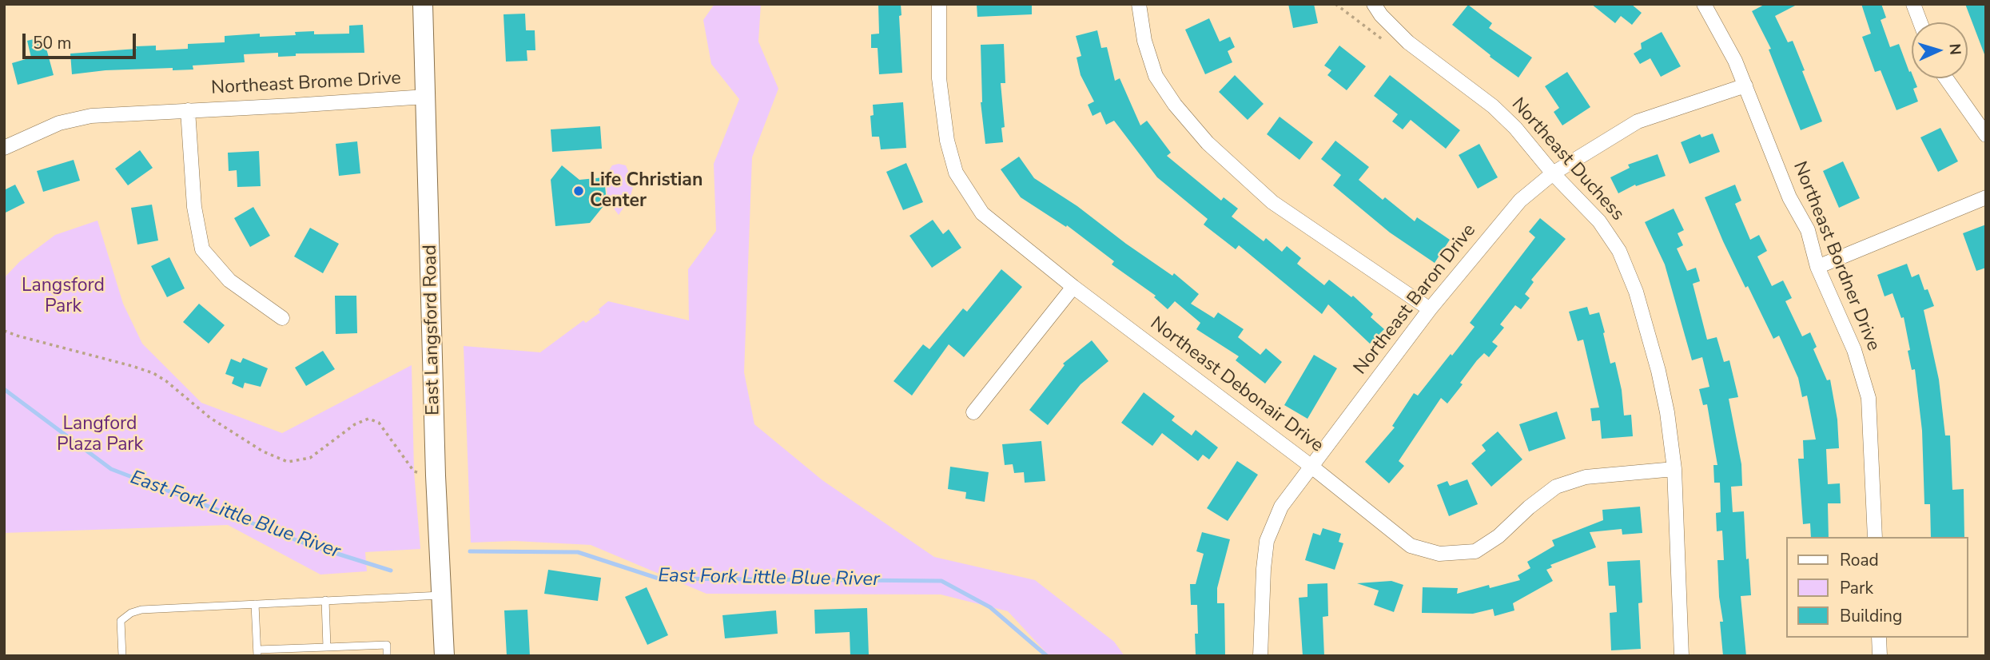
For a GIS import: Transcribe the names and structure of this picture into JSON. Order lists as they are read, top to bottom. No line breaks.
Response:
{"streets":{"street":["Northeast Brome Drive","Northeast Duchess","Northeast Bordner Drive","Northeast Baron Drive","East Langsford Road","Northeast Debonair Drive"]},"crossings":[["Northeast Brome Drive","East Langsford Road"],["Northeast Duchess","Northeast Baron Drive"],["Northeast Duchess","Northeast Debonair Drive"],["Northeast Bordner Drive","Northeast Baron Drive"],["Northeast Baron Drive","Northeast Debonair Drive"]],"water":["East Fork Little Blue River"],"parks":["Langsford Park","Langford Plaza Park"],"places":["Life Christian Center"],"legend":["Road","Park","Building"],"scale_bar":"50 m","north":"right"}
